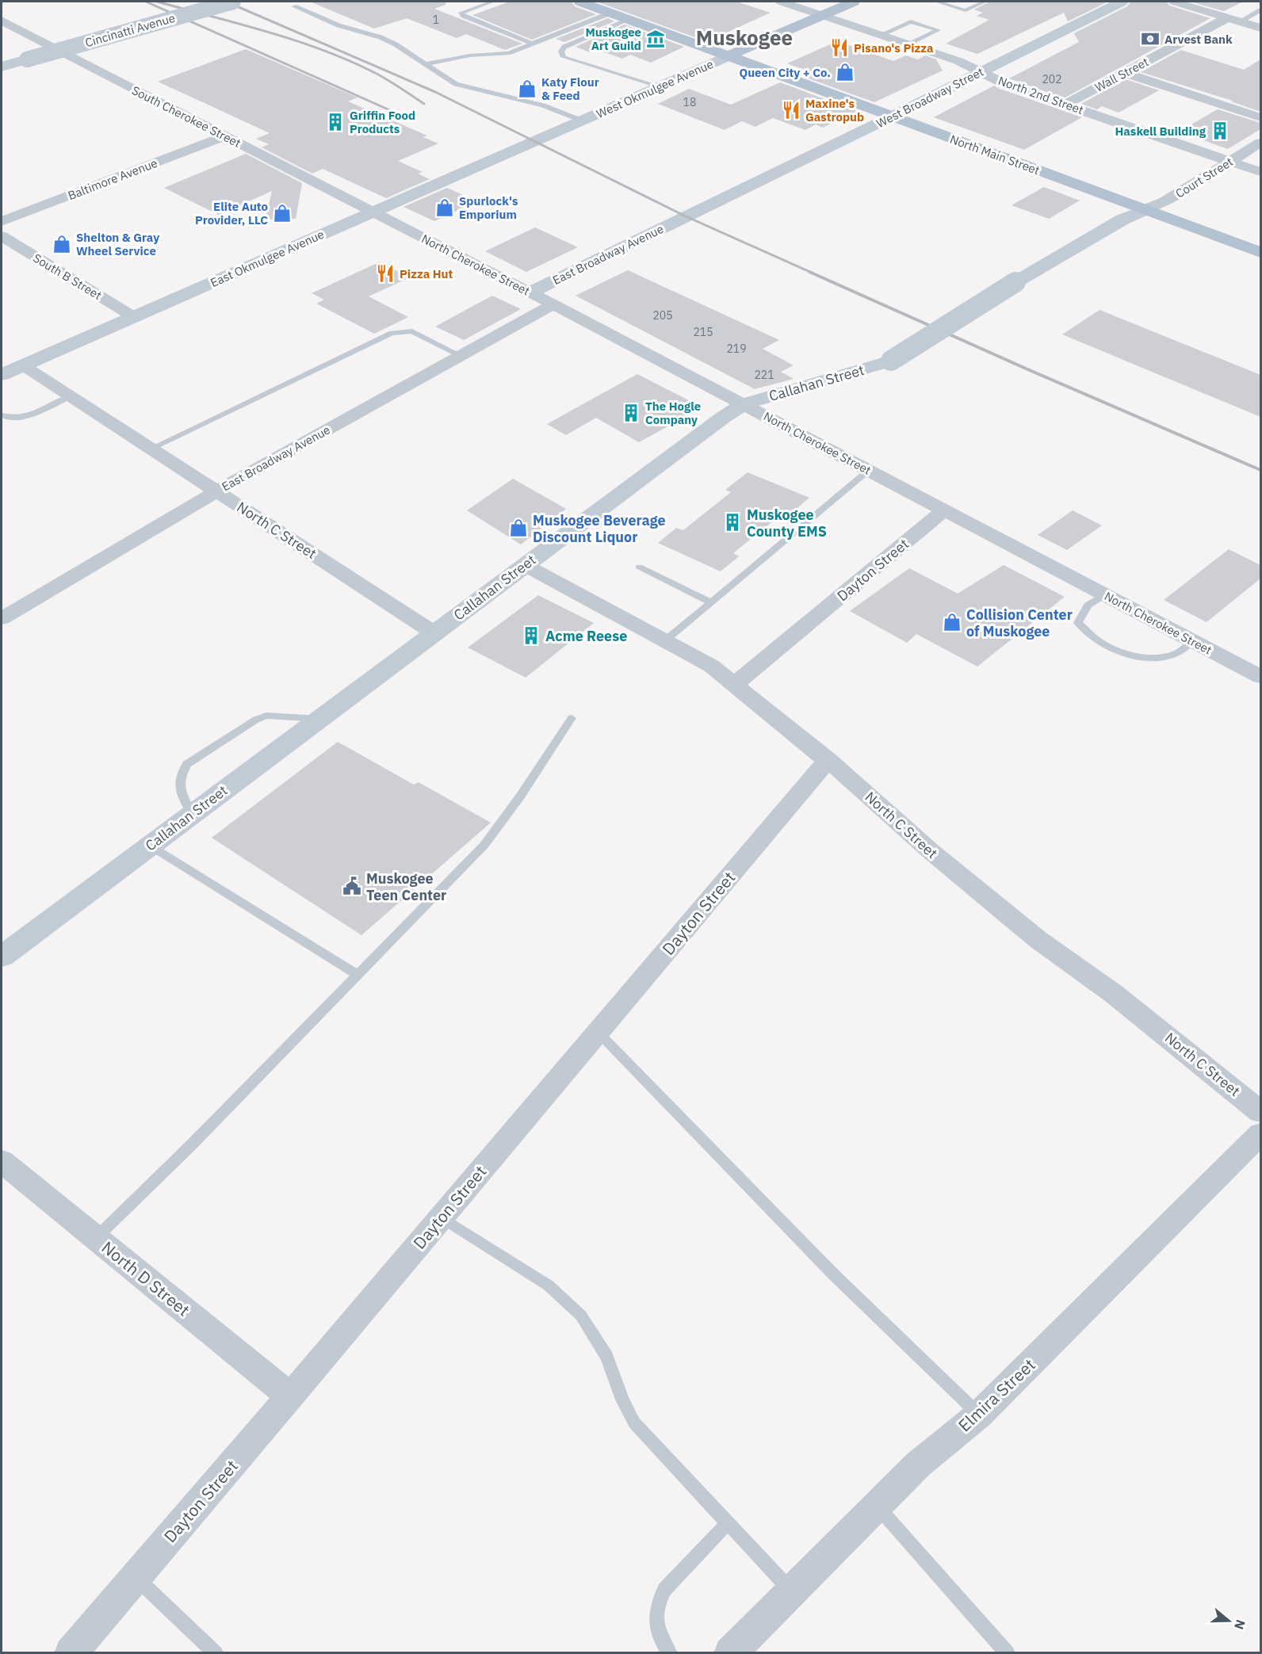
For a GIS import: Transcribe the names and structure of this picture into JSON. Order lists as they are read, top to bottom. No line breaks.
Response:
{"streets":{"main road":["West Okmulgee Avenue","North Main Street"],"street":["Cincinatti Avenue","Wall Street","North 2nd Street","West Broadway Street","South Cherokee Street","Court Street","Baltimore Avenue","East Broadway Avenue","East Okmulgee Avenue","North Cherokee Street","South B Street","Callahan Street","North C Street","Dayton Street","North D Street","Elmira Street"]},"crossings":[["Wall Street","North 2nd Street"],["West Okmulgee Avenue","North 2nd Street"],["West Okmulgee Avenue","North Main Street"],["West Okmulgee Avenue","East Okmulgee Avenue"],["North 2nd Street","West Broadway Street"],["North 2nd Street","Court Street"],["West Broadway Street","North Main Street"],["West Broadway Street","East Broadway Avenue"],["South Cherokee Street","Baltimore Avenue"],["South Cherokee Street","East Okmulgee Avenue"],["South Cherokee Street","North Cherokee Street"],["North Main Street","Court Street"],["North Main Street","Callahan Street"],["Court Street","Callahan Street"],["East Broadway Avenue","North Cherokee Street"],["East Broadway Avenue","North C Street"],["East Okmulgee Avenue","North Cherokee Street"],["East Okmulgee Avenue","South B Street"],["East Okmulgee Avenue","North C Street"],["North Cherokee Street","Callahan Street"],["North Cherokee Street","Dayton Street"],["Callahan Street","North C Street"],["North C Street","Dayton Street"],["Dayton Street","North D Street"]],"districts":["Muskogee"],"places":{"museum":["Muskogee Art Guild"],"bank":["Arvest Bank"],"restaurant":["Pisano's Pizza","Maxine's Gastropub","Pizza Hut"],"shop":["Queen City + Co.","Katy Flour & Feed","Spurlock's Emporium","Elite Auto Provider, LLC","Shelton & Gray Wheel Service","Muskogee Beverage Discount Liquor","Collision Center of Muskogee"],"building":["Griffin Food Products","Haskell Building","The Hogle Company","Muskogee County EMS","Acme Reese"],"public building":["Muskogee Teen Center"]},"house_numbers":["1","202","18","205","215","219","221"],"north":"right"}
